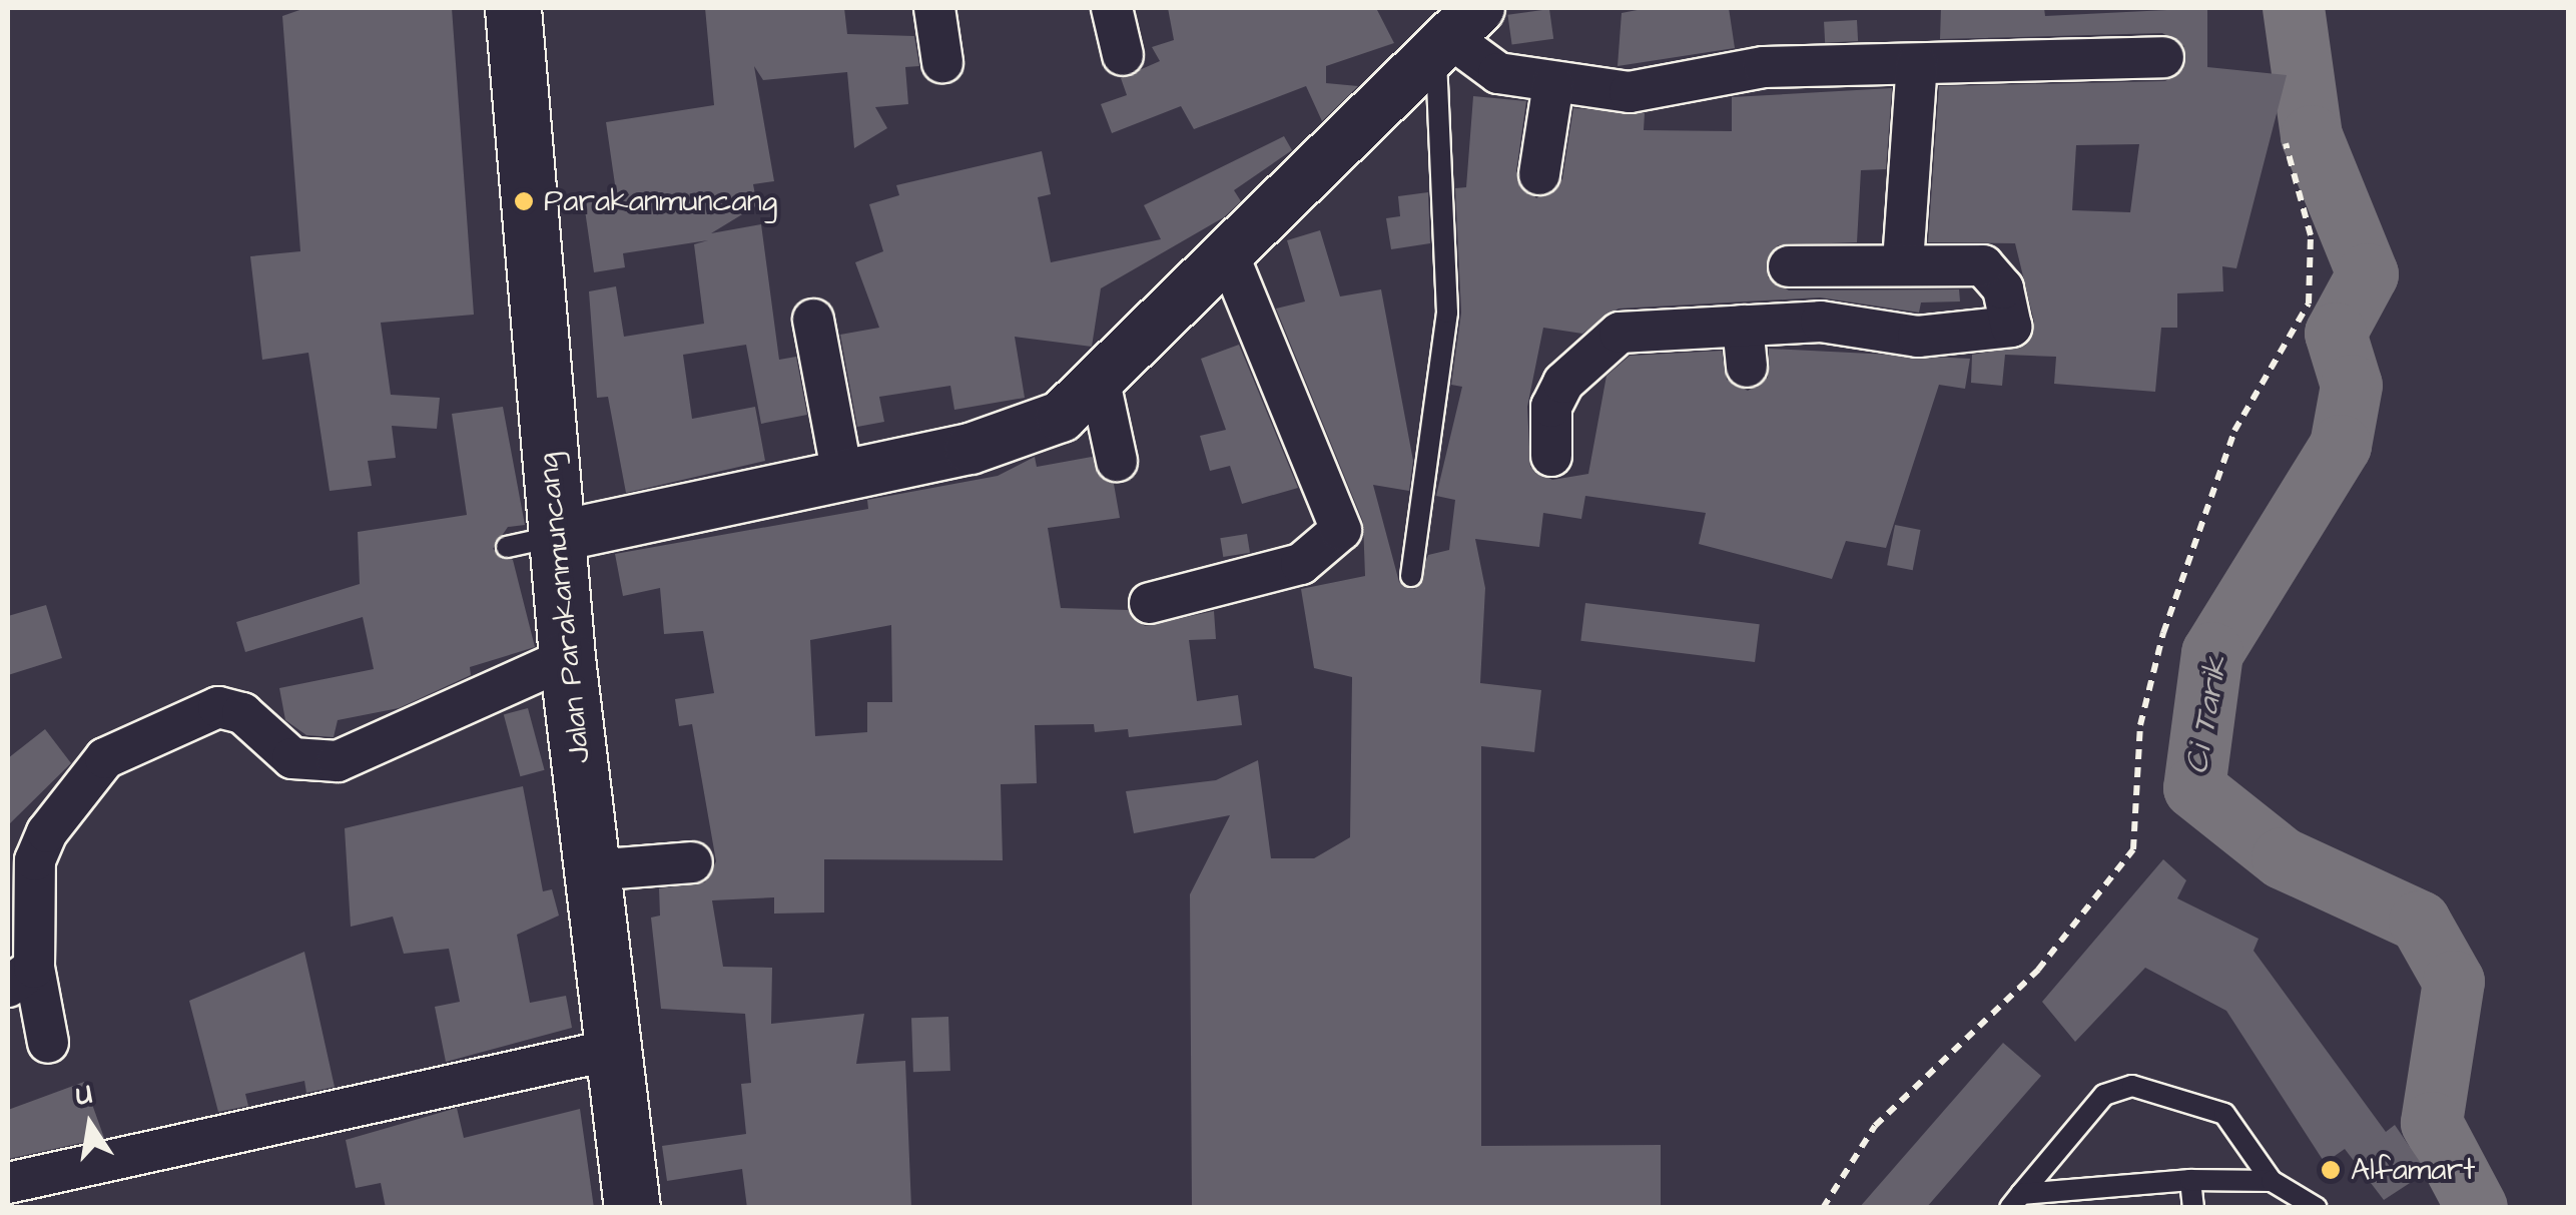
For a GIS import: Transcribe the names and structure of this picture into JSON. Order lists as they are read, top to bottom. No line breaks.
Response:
{"streets":{"main road":["Jalan Parakanmuncang"]},"water":["Ci Tarik"],"places":["Parakanmuncang","Alfamart"],"north":"top"}
